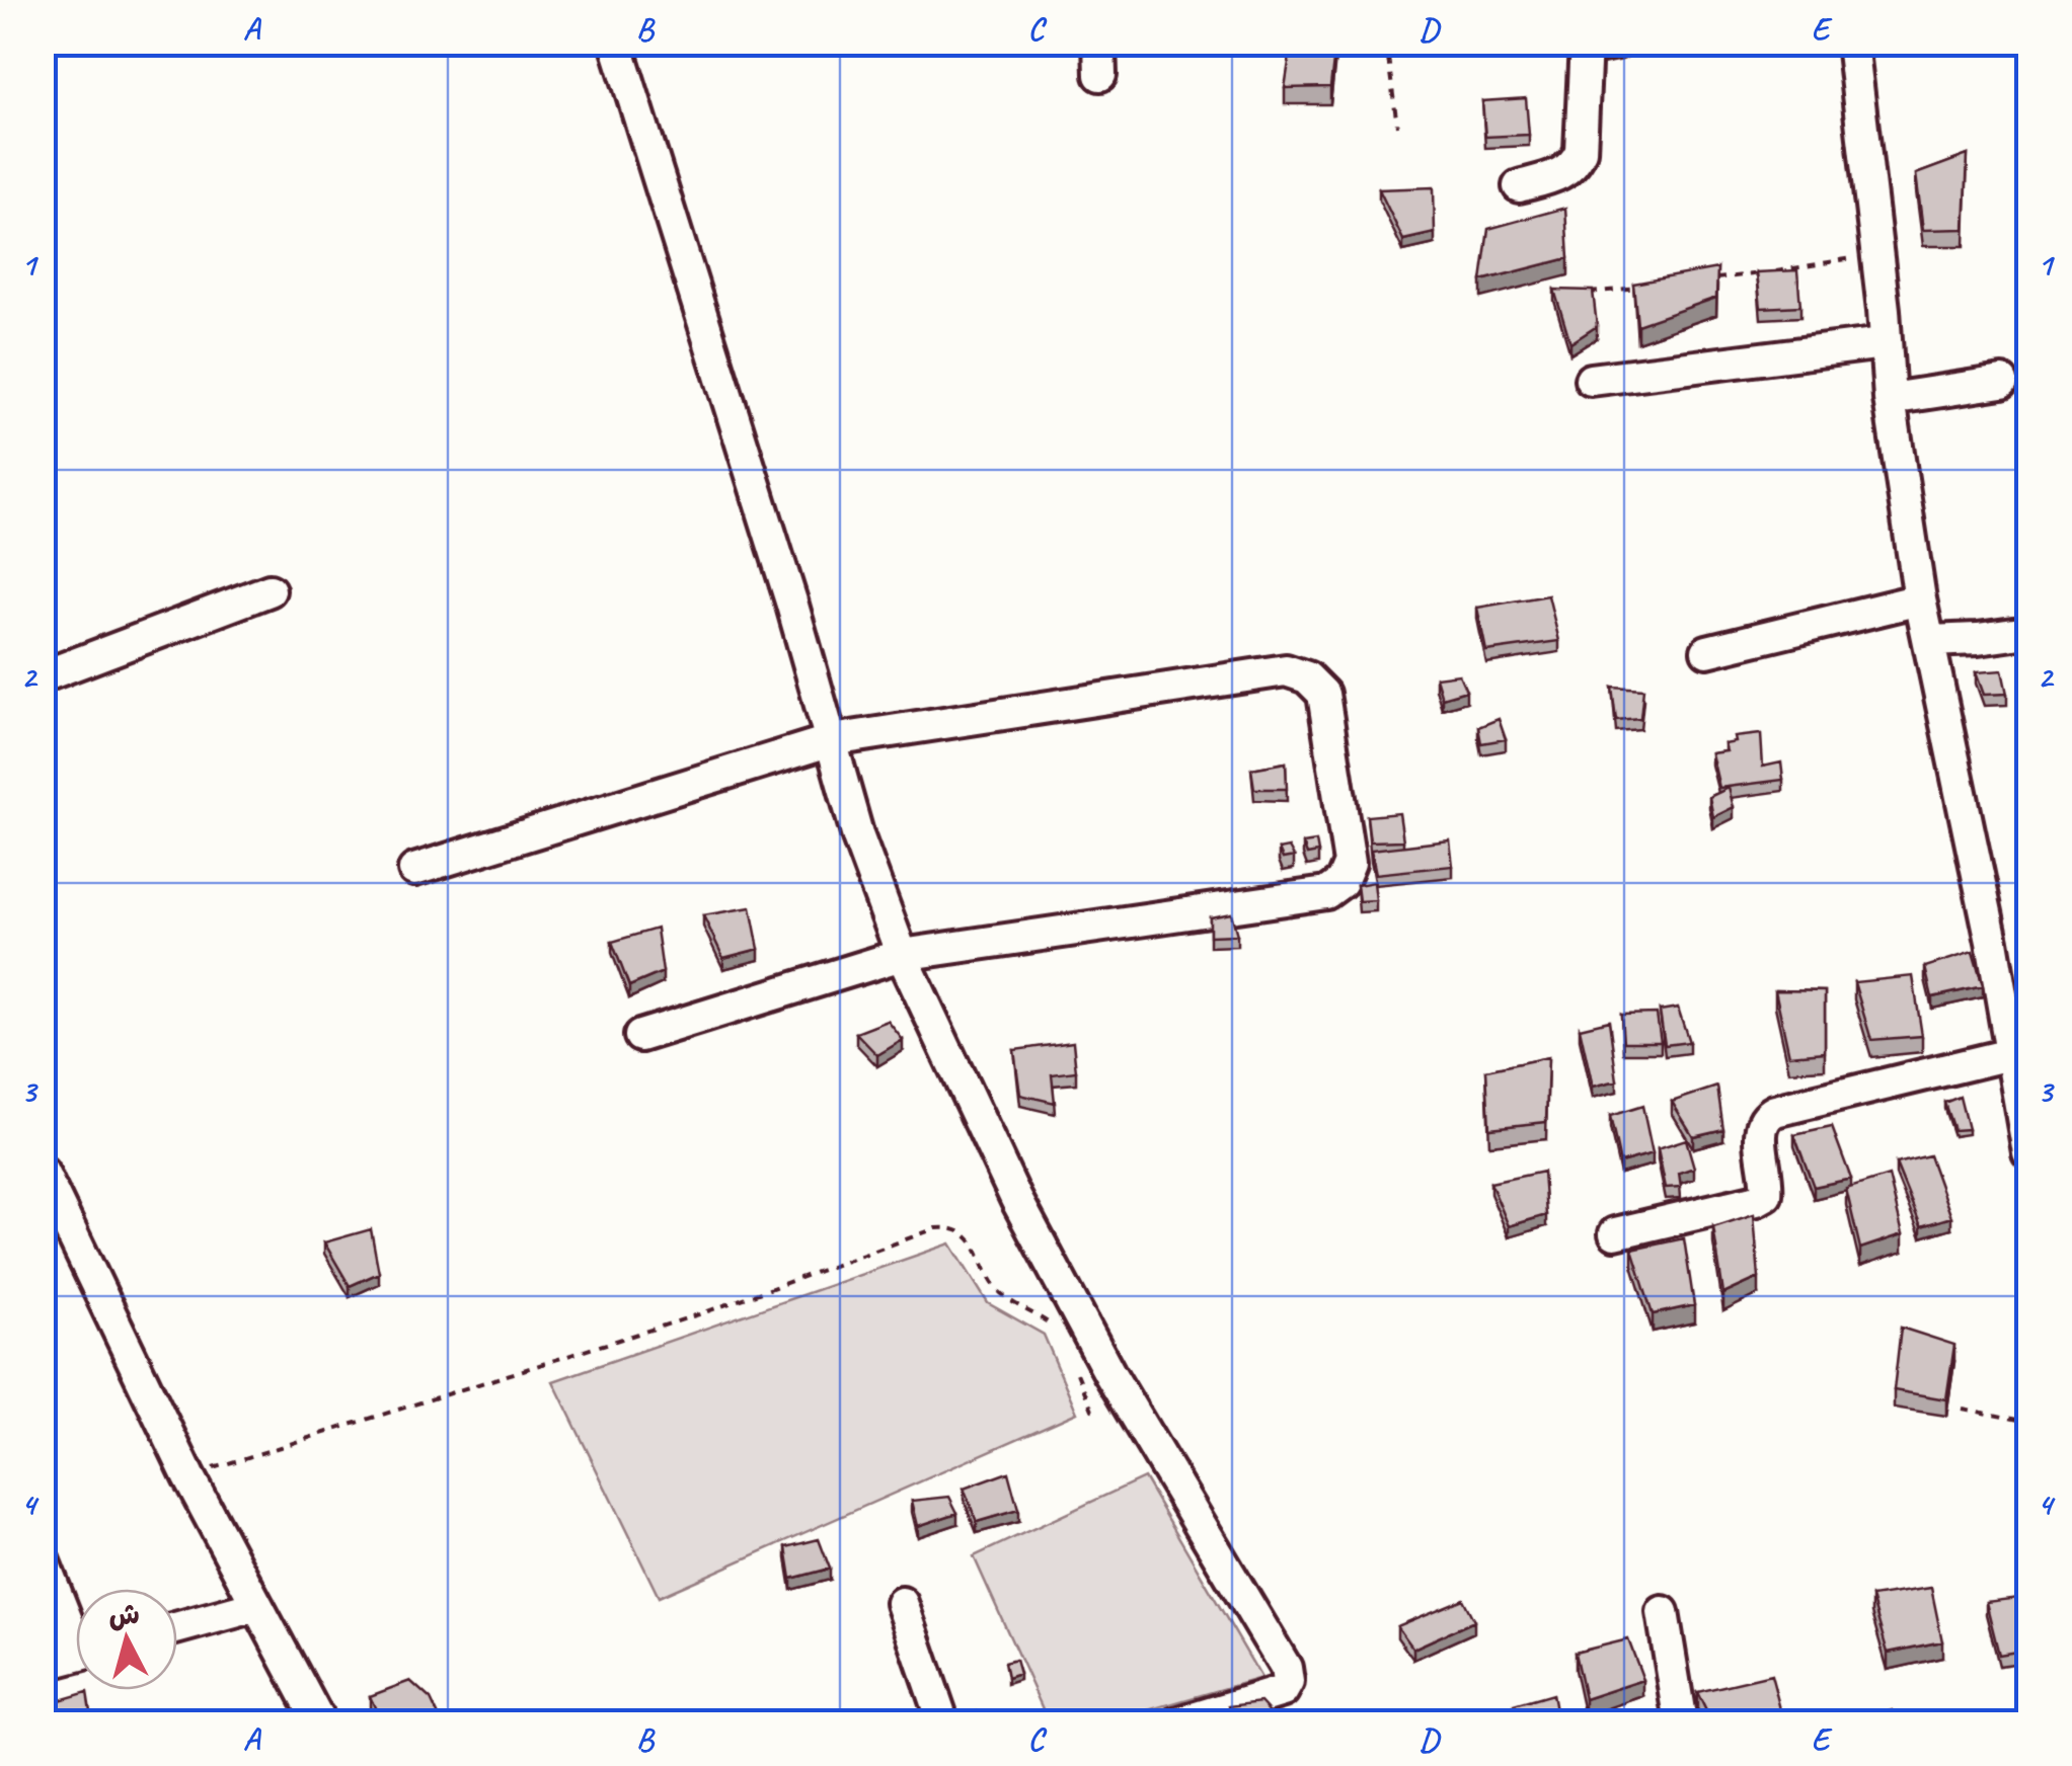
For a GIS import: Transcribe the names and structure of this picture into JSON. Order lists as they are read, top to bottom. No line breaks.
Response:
{"north":"top","grid":{"columns":["A","B","C","D","E"],"rows":["1","2","3","4"]}}
